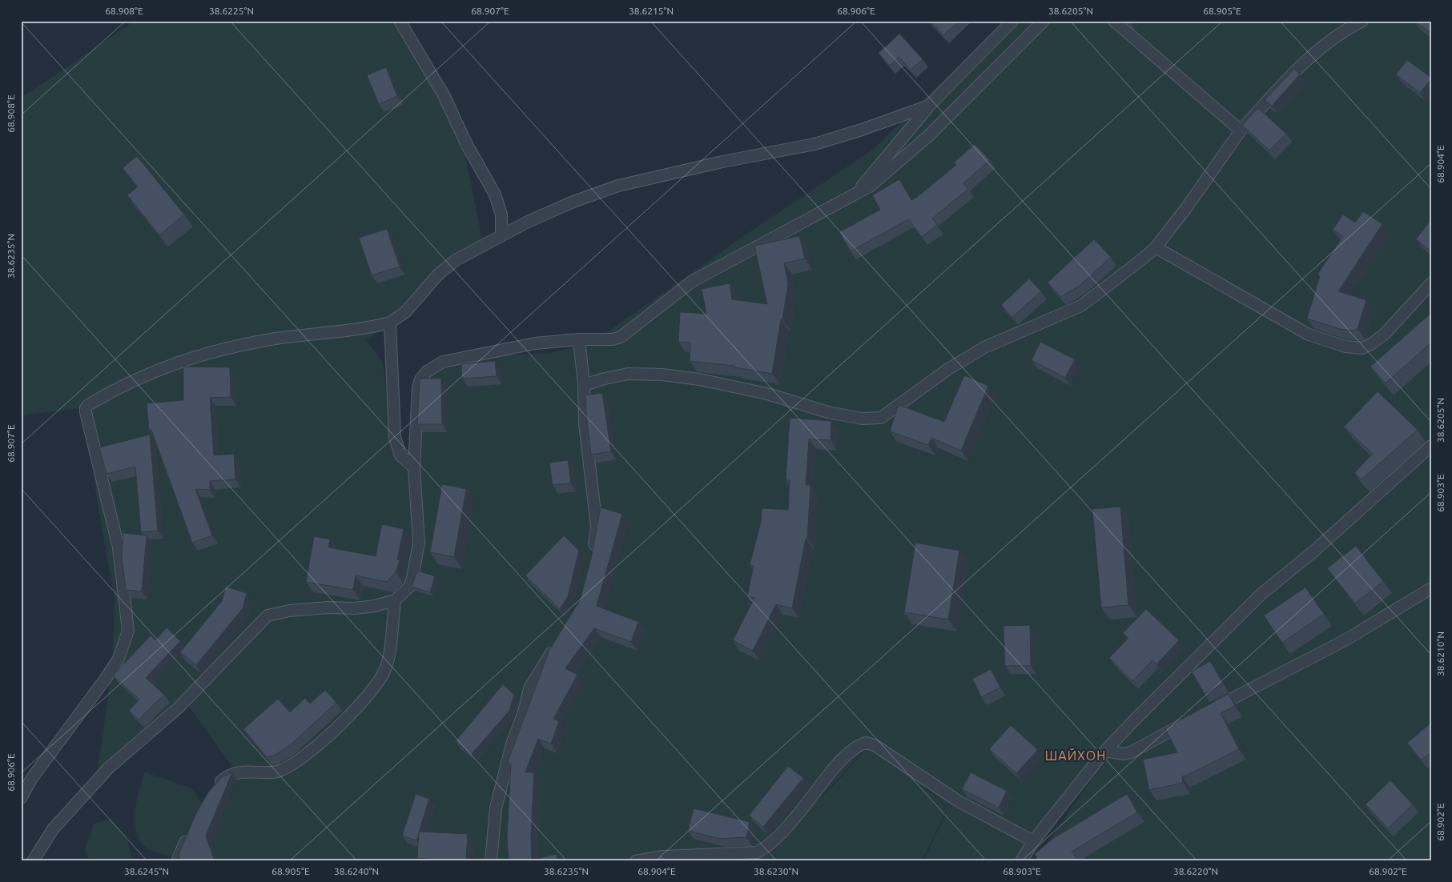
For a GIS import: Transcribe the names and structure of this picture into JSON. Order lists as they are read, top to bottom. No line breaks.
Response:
{"districts":["ШАЙХОН"],"coordinates":["68.908°E","38.6225°N","68.907°E","38.6215°N","68.906°E","38.6205°N","68.905°E","68.904°E","38.6235°N","68.903°E","38.6210°N","68.902°E","38.6245°N","38.6240°N","38.6230°N","38.6220°N"]}
